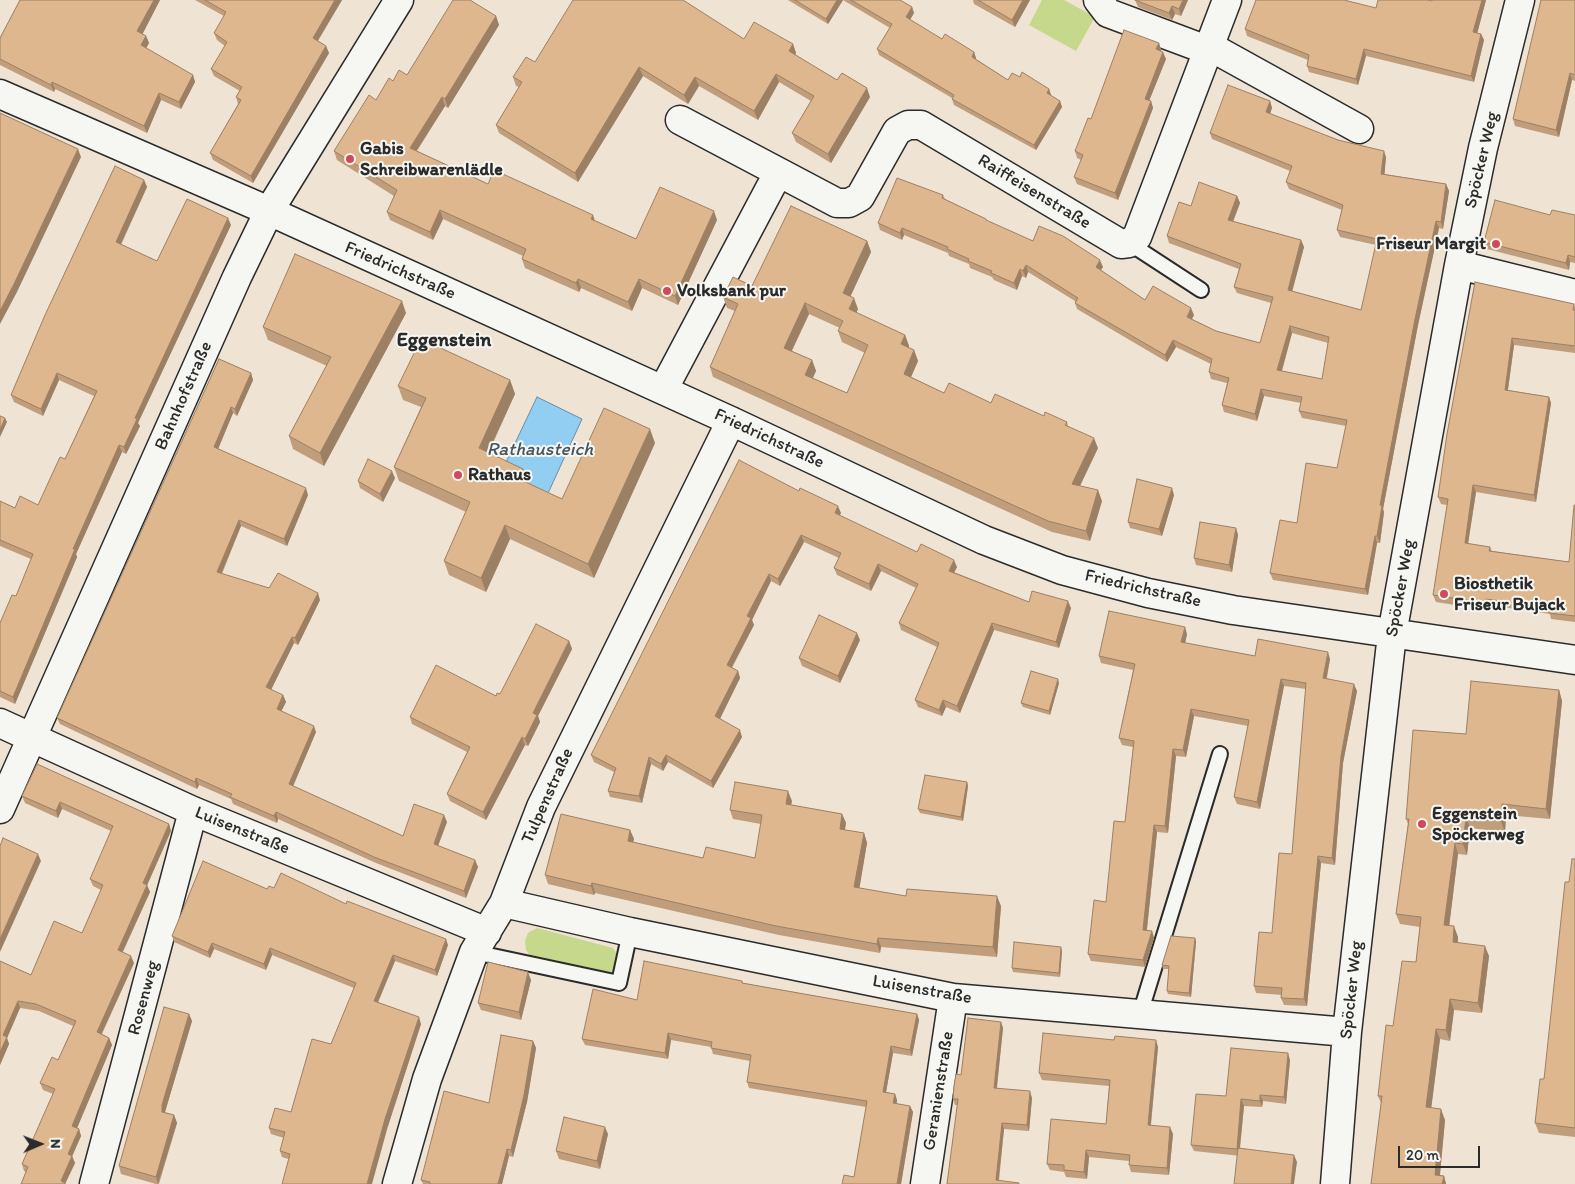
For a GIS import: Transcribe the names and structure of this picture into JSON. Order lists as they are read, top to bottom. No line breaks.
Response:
{"streets":{"street":["Spöcker Weg","Raiffeisenstraße","Friedrichstraße","Bahnhofstraße","Tulpenstraße","Luisenstraße","Rosenweg","Geranienstraße"]},"crossings":[["Spöcker Weg","Friedrichstraße"],["Spöcker Weg","Luisenstraße"],["Friedrichstraße","Bahnhofstraße"],["Friedrichstraße","Tulpenstraße"],["Bahnhofstraße","Luisenstraße"],["Tulpenstraße","Luisenstraße"],["Luisenstraße","Rosenweg"],["Luisenstraße","Geranienstraße"]],"districts":["Eggenstein"],"water":["Rathausteich"],"places":["Gabis Schreibwarenlädle","Friseur Margit","Volksbank pur","Rathaus","Biosthetik Friseur Bujack","Eggenstein Spöckerweg"],"scale_bar":"20 m","north":"right"}
